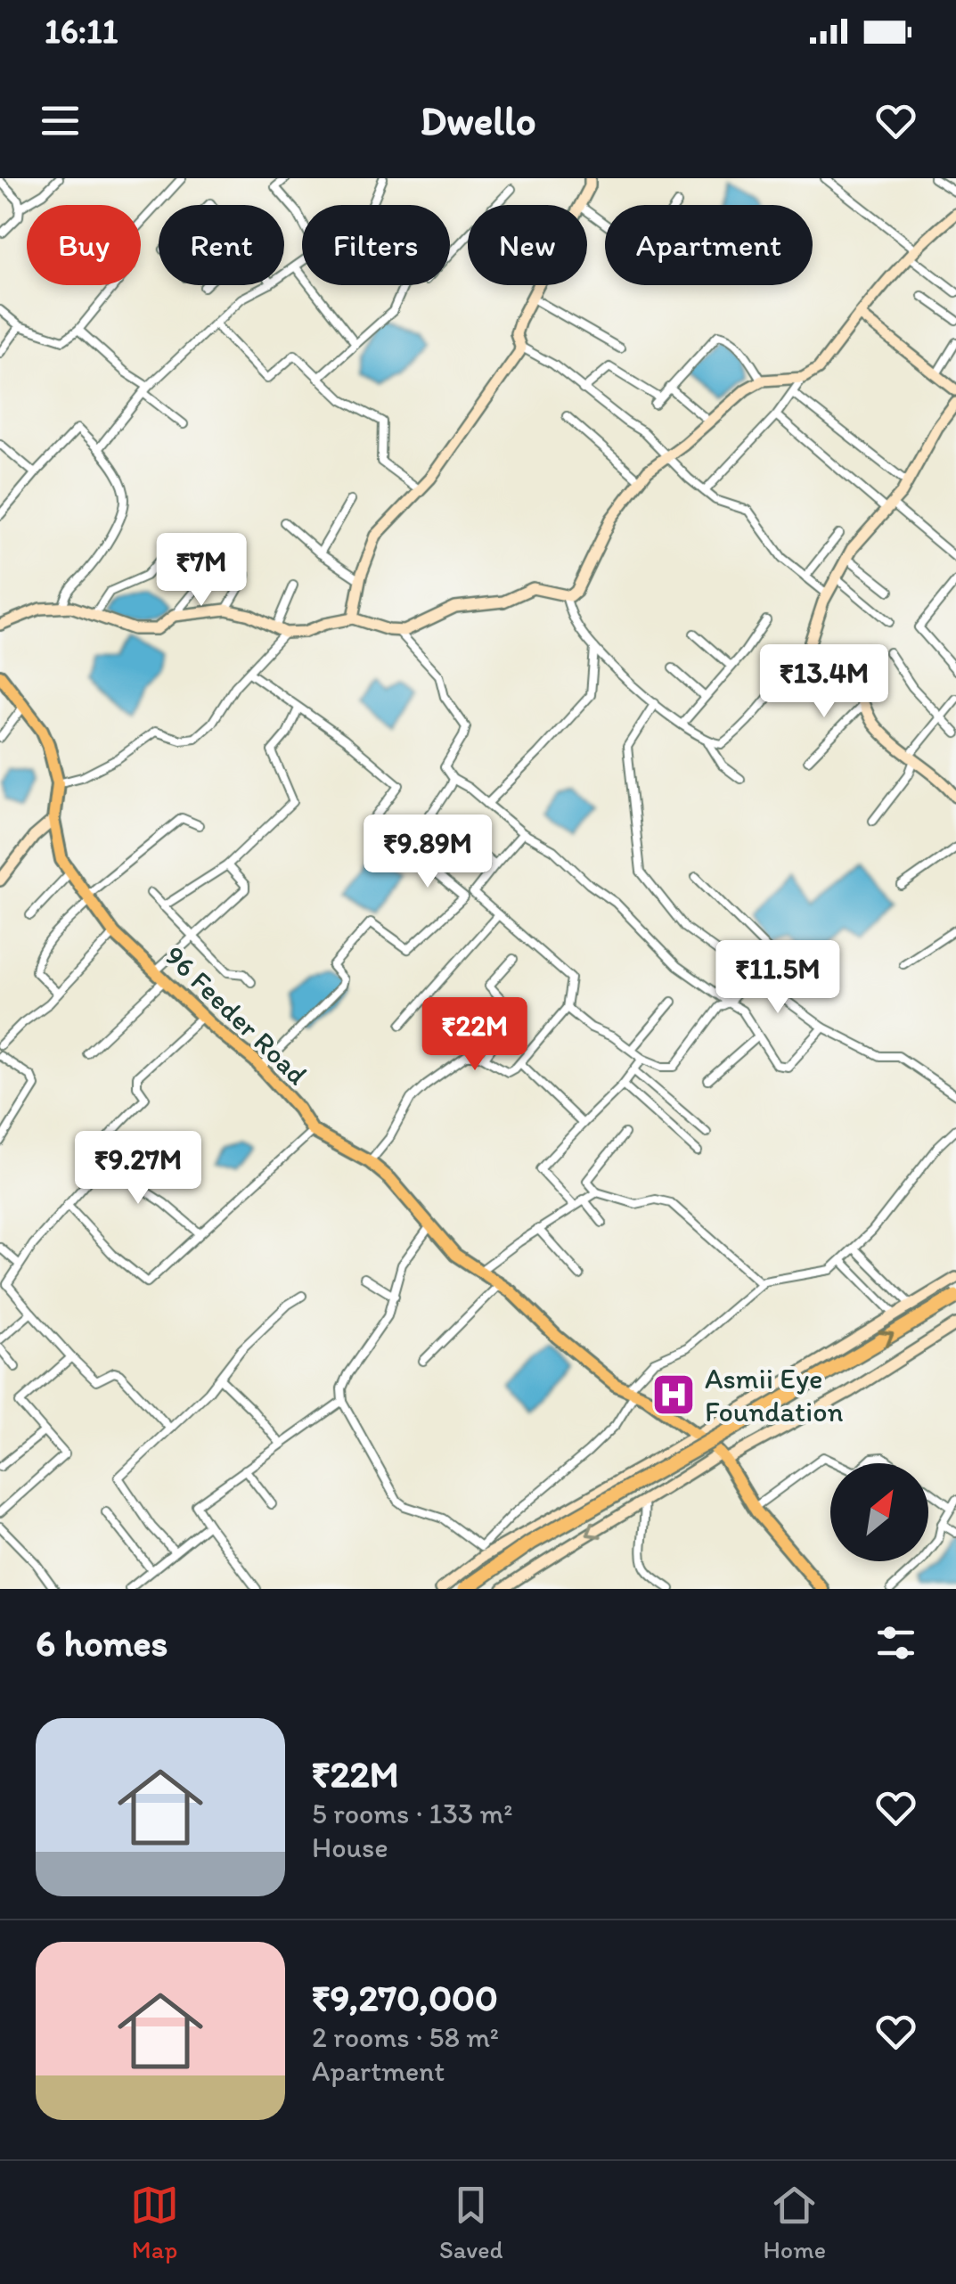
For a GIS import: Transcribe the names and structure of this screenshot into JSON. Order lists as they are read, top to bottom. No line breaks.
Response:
{"streets":{"main road":["96 Feeder Road"]},"places":{"hospital":["Asmii Eye Foundation"]},"north":"top right","page":{"status":"16:11","header":"Dwello","chip":["Buy","Rent","Filters","New","Apartment"],"price":["₹7M","₹13.4M","₹9.89M","₹11.5M","₹22M","₹9.27M"],"heading":"6 homes","list":[{"name":"₹22M","note":"5 rooms · 133 m² · House"},{"name":"₹9,270,000","note":"2 rooms · 58 m² · Apartment"}],"tabs":["Map","Saved","Home"]}}
